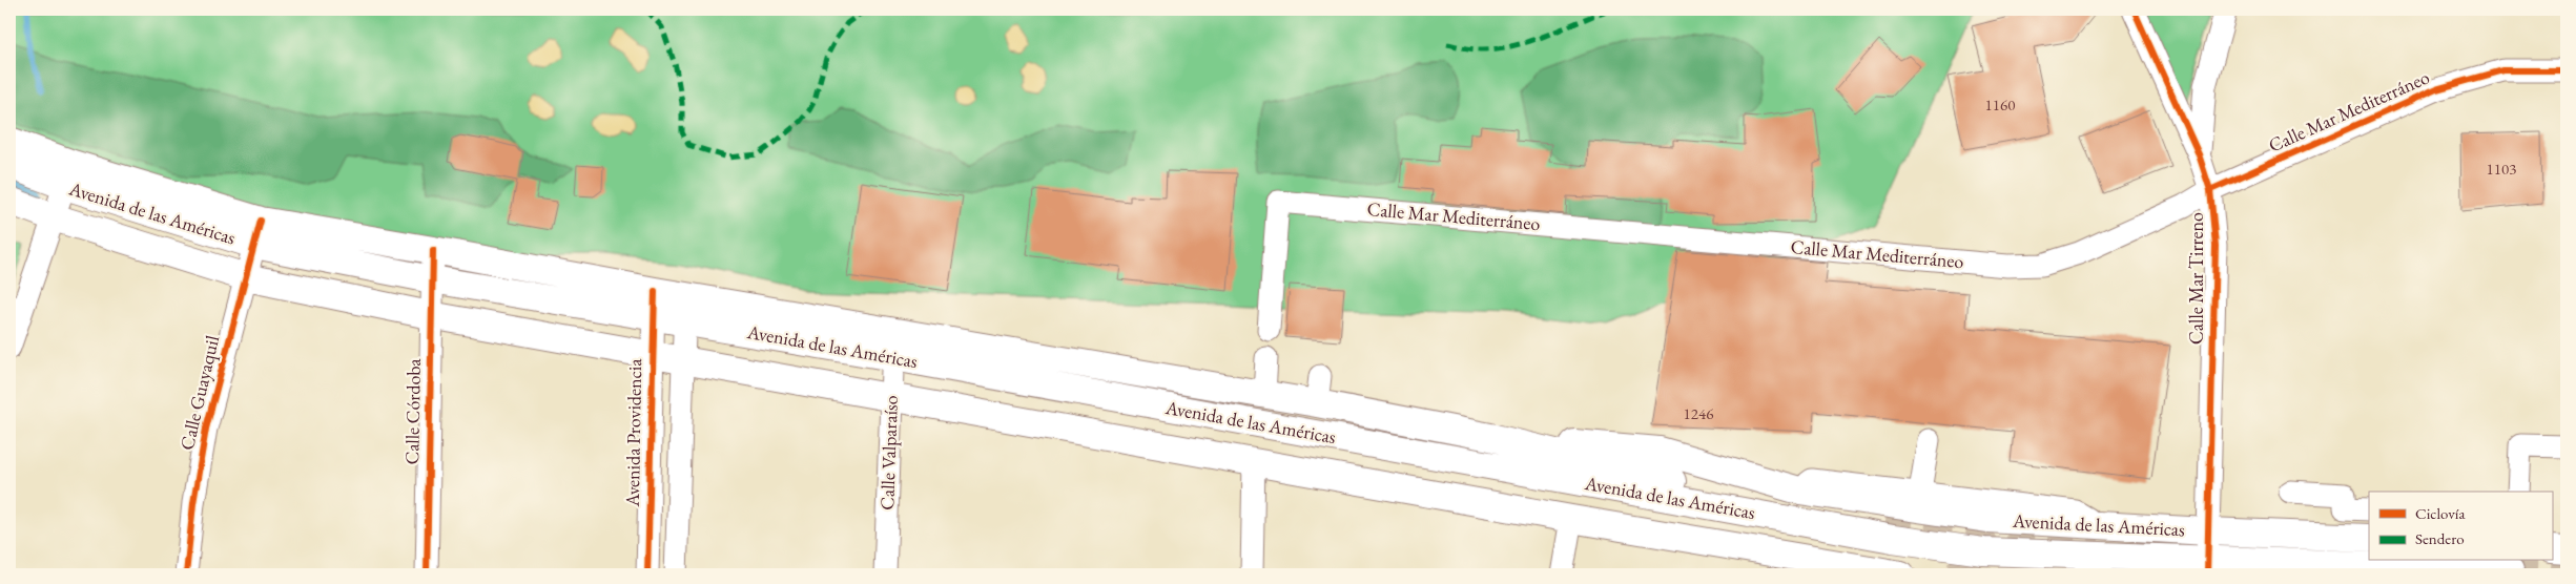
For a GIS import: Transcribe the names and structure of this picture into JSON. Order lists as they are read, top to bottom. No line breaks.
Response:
{"streets":{"main road":["Avenida de las Américas"],"street":["Calle Mar Mediterráneo","Calle Mar Tirreno","Calle Guayaquil","Calle Córdoba","Avenida Providencia","Calle Valparaíso"]},"crossings":[["Calle Mar Mediterráneo","Calle Mar Tirreno"],["Avenida de las Américas","Calle Mar Tirreno"],["Avenida de las Américas","Calle Guayaquil"],["Avenida de las Américas","Calle Córdoba"],["Avenida de las Américas","Avenida Providencia"],["Avenida de las Américas","Calle Valparaíso"]],"house_numbers":["1160","1103","1246"],"legend":["Ciclovía","Sendero"]}
